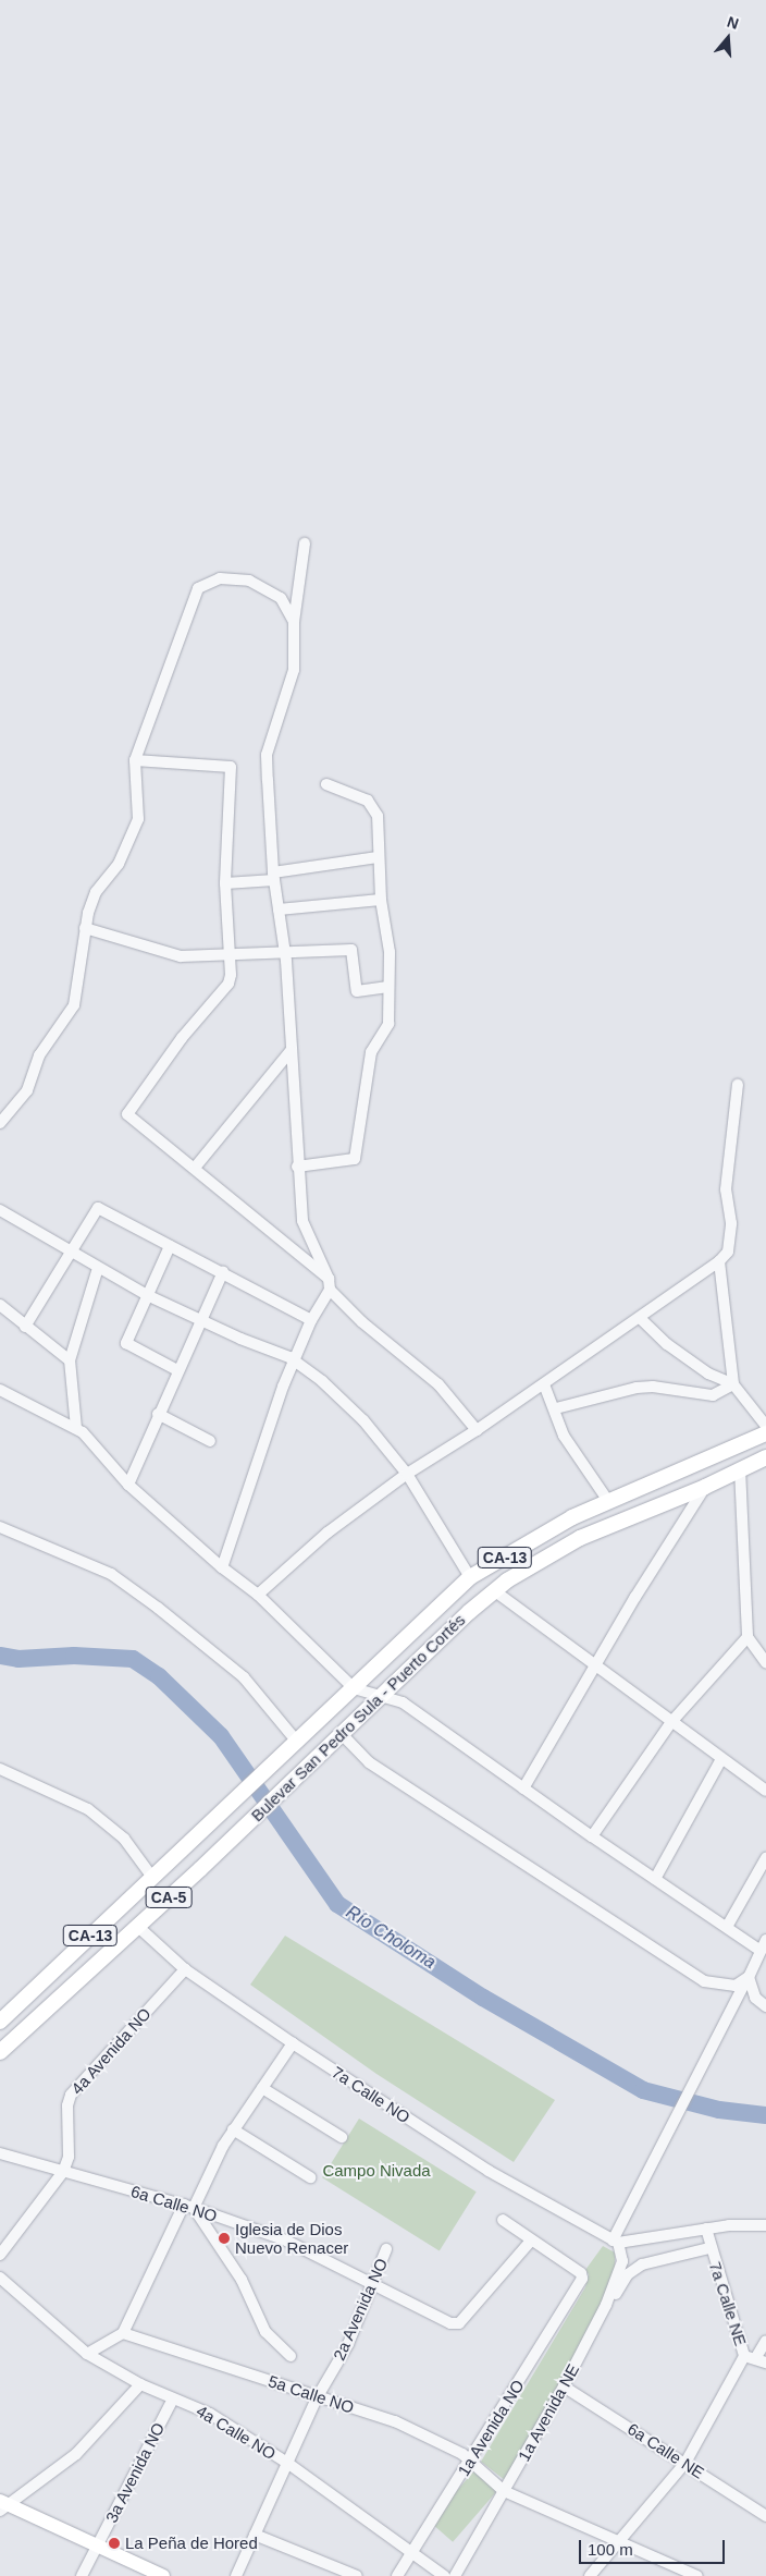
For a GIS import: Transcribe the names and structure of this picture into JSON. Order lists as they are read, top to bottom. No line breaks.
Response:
{"streets":{"highway":["CA-13","Bulevar San Pedro Sula - Puerto Cortés","CA-5"],"street":["4a Avenida NO","7a Calle NO","6a Calle NO","7a Calle NE","2a Avenida NO","5a Calle NO","1a Avenida NE","1a Avenida NO","4a Calle NO","6a Calle NE","3a Avenida NO"]},"crossings":[["Bulevar San Pedro Sula - Puerto Cortés","7a Calle NO"],["4a Avenida NO","7a Calle NO"],["4a Avenida NO","6a Calle NO"],["7a Calle NO","1a Avenida NE"],["6a Calle NO","2a Avenida NO"],["6a Calle NO","1a Avenida NO"],["2a Avenida NO","5a Calle NO"],["2a Avenida NO","4a Calle NO"],["5a Calle NO","1a Avenida NE"],["5a Calle NO","1a Avenida NO"],["1a Avenida NE","6a Calle NE"],["1a Avenida NO","4a Calle NO"],["4a Calle NO","3a Avenida NO"]],"water":["Río Choloma"],"parks":["Campo Nivada"],"places":["Iglesia de Dios Nuevo Renacer","La Peña de Hored"],"scale_bar":"100 m","north":"top"}
